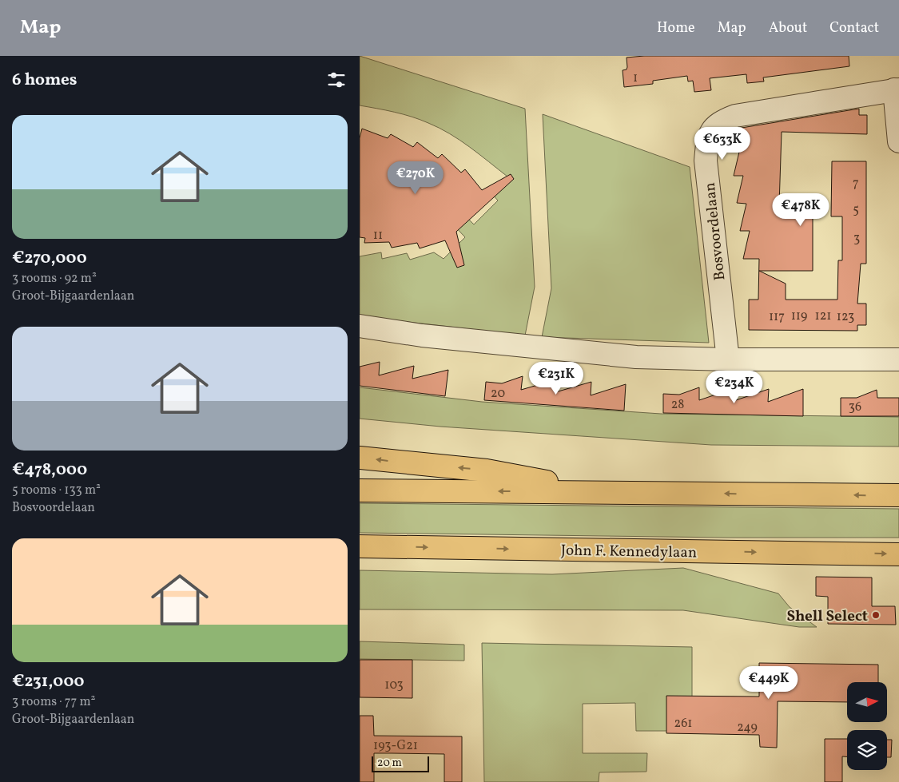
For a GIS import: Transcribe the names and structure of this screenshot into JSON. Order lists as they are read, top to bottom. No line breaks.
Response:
{"streets":{"main road":["John F. Kennedylaan"],"street":["Bosvoordelaan"]},"places":["Shell Select"],"house_numbers":["1","7","5","11","3","119","121","117","123","20","28","36","103","261","249","193-G21"],"scale_bar":"20 m","north":"right","page":{"header":"Map","nav":["Home","Map","About","Contact"],"heading":"6 homes","list":[{"name":"€270,000","note":"3 rooms · 92 m² · Groot-Bijgaardenlaan"},{"name":"€478,000","note":"5 rooms · 133 m² · Bosvoordelaan"},{"name":"€231,000","note":"3 rooms · 77 m² · Groot-Bijgaardenlaan"}],"price":["€633K","€270K","€478K","€231K","€234K","€449K"],"scale":"20 m"}}
